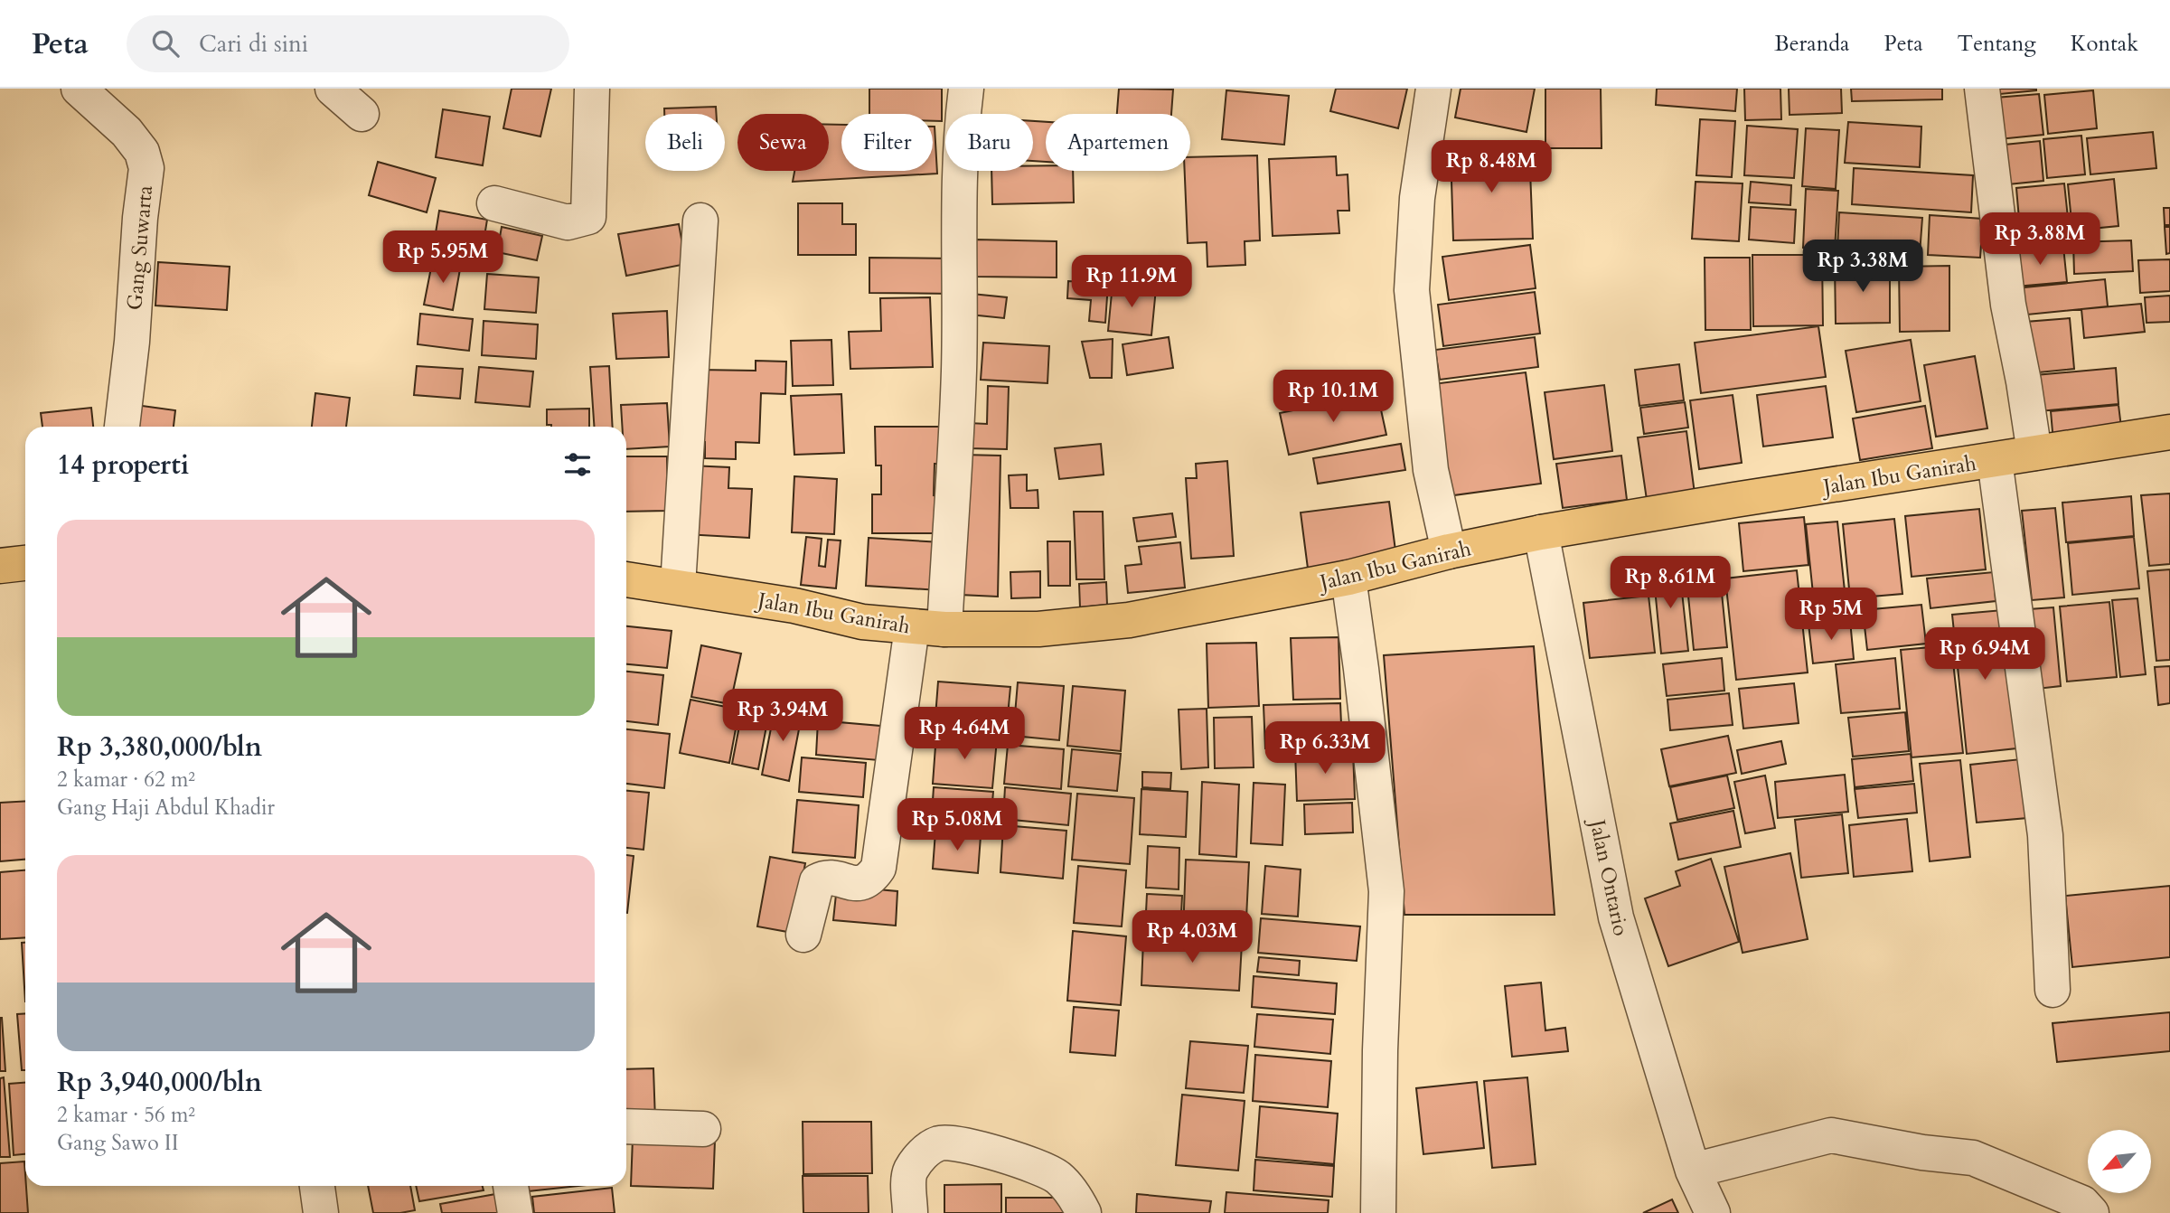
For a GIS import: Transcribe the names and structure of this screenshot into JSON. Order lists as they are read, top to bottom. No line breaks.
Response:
{"streets":{"main road":["Jalan Ibu Ganirah"],"street":["Gang Suwarta","Jalan Ontario"]},"crossings":[["Jalan Ibu Ganirah","Jalan Ontario"]],"north":"bottom left","page":{"header":"Peta","search":"Cari di sini","nav":["Beranda","Peta","Tentang","Kontak"],"chip":["Beli","Sewa","Filter","Baru","Apartemen"],"price":["Rp 8.48M","Rp 3.88M","Rp 5.95M","Rp 3.38M","Rp 11.9M","Rp 10.1M","Rp 8.61M","Rp 5M","Rp 6.94M","Rp 3.94M","Rp 4.64M","Rp 6.33M","Rp 5.08M","Rp 4.03M"],"heading":"14 properti","list":[{"name":"Rp 3,380,000/bln","note":"2 kamar · 62 m² · Gang Haji Abdul Khadir"},{"name":"Rp 3,940,000/bln","note":"2 kamar · 56 m² · Gang Sawo II"}]}}
